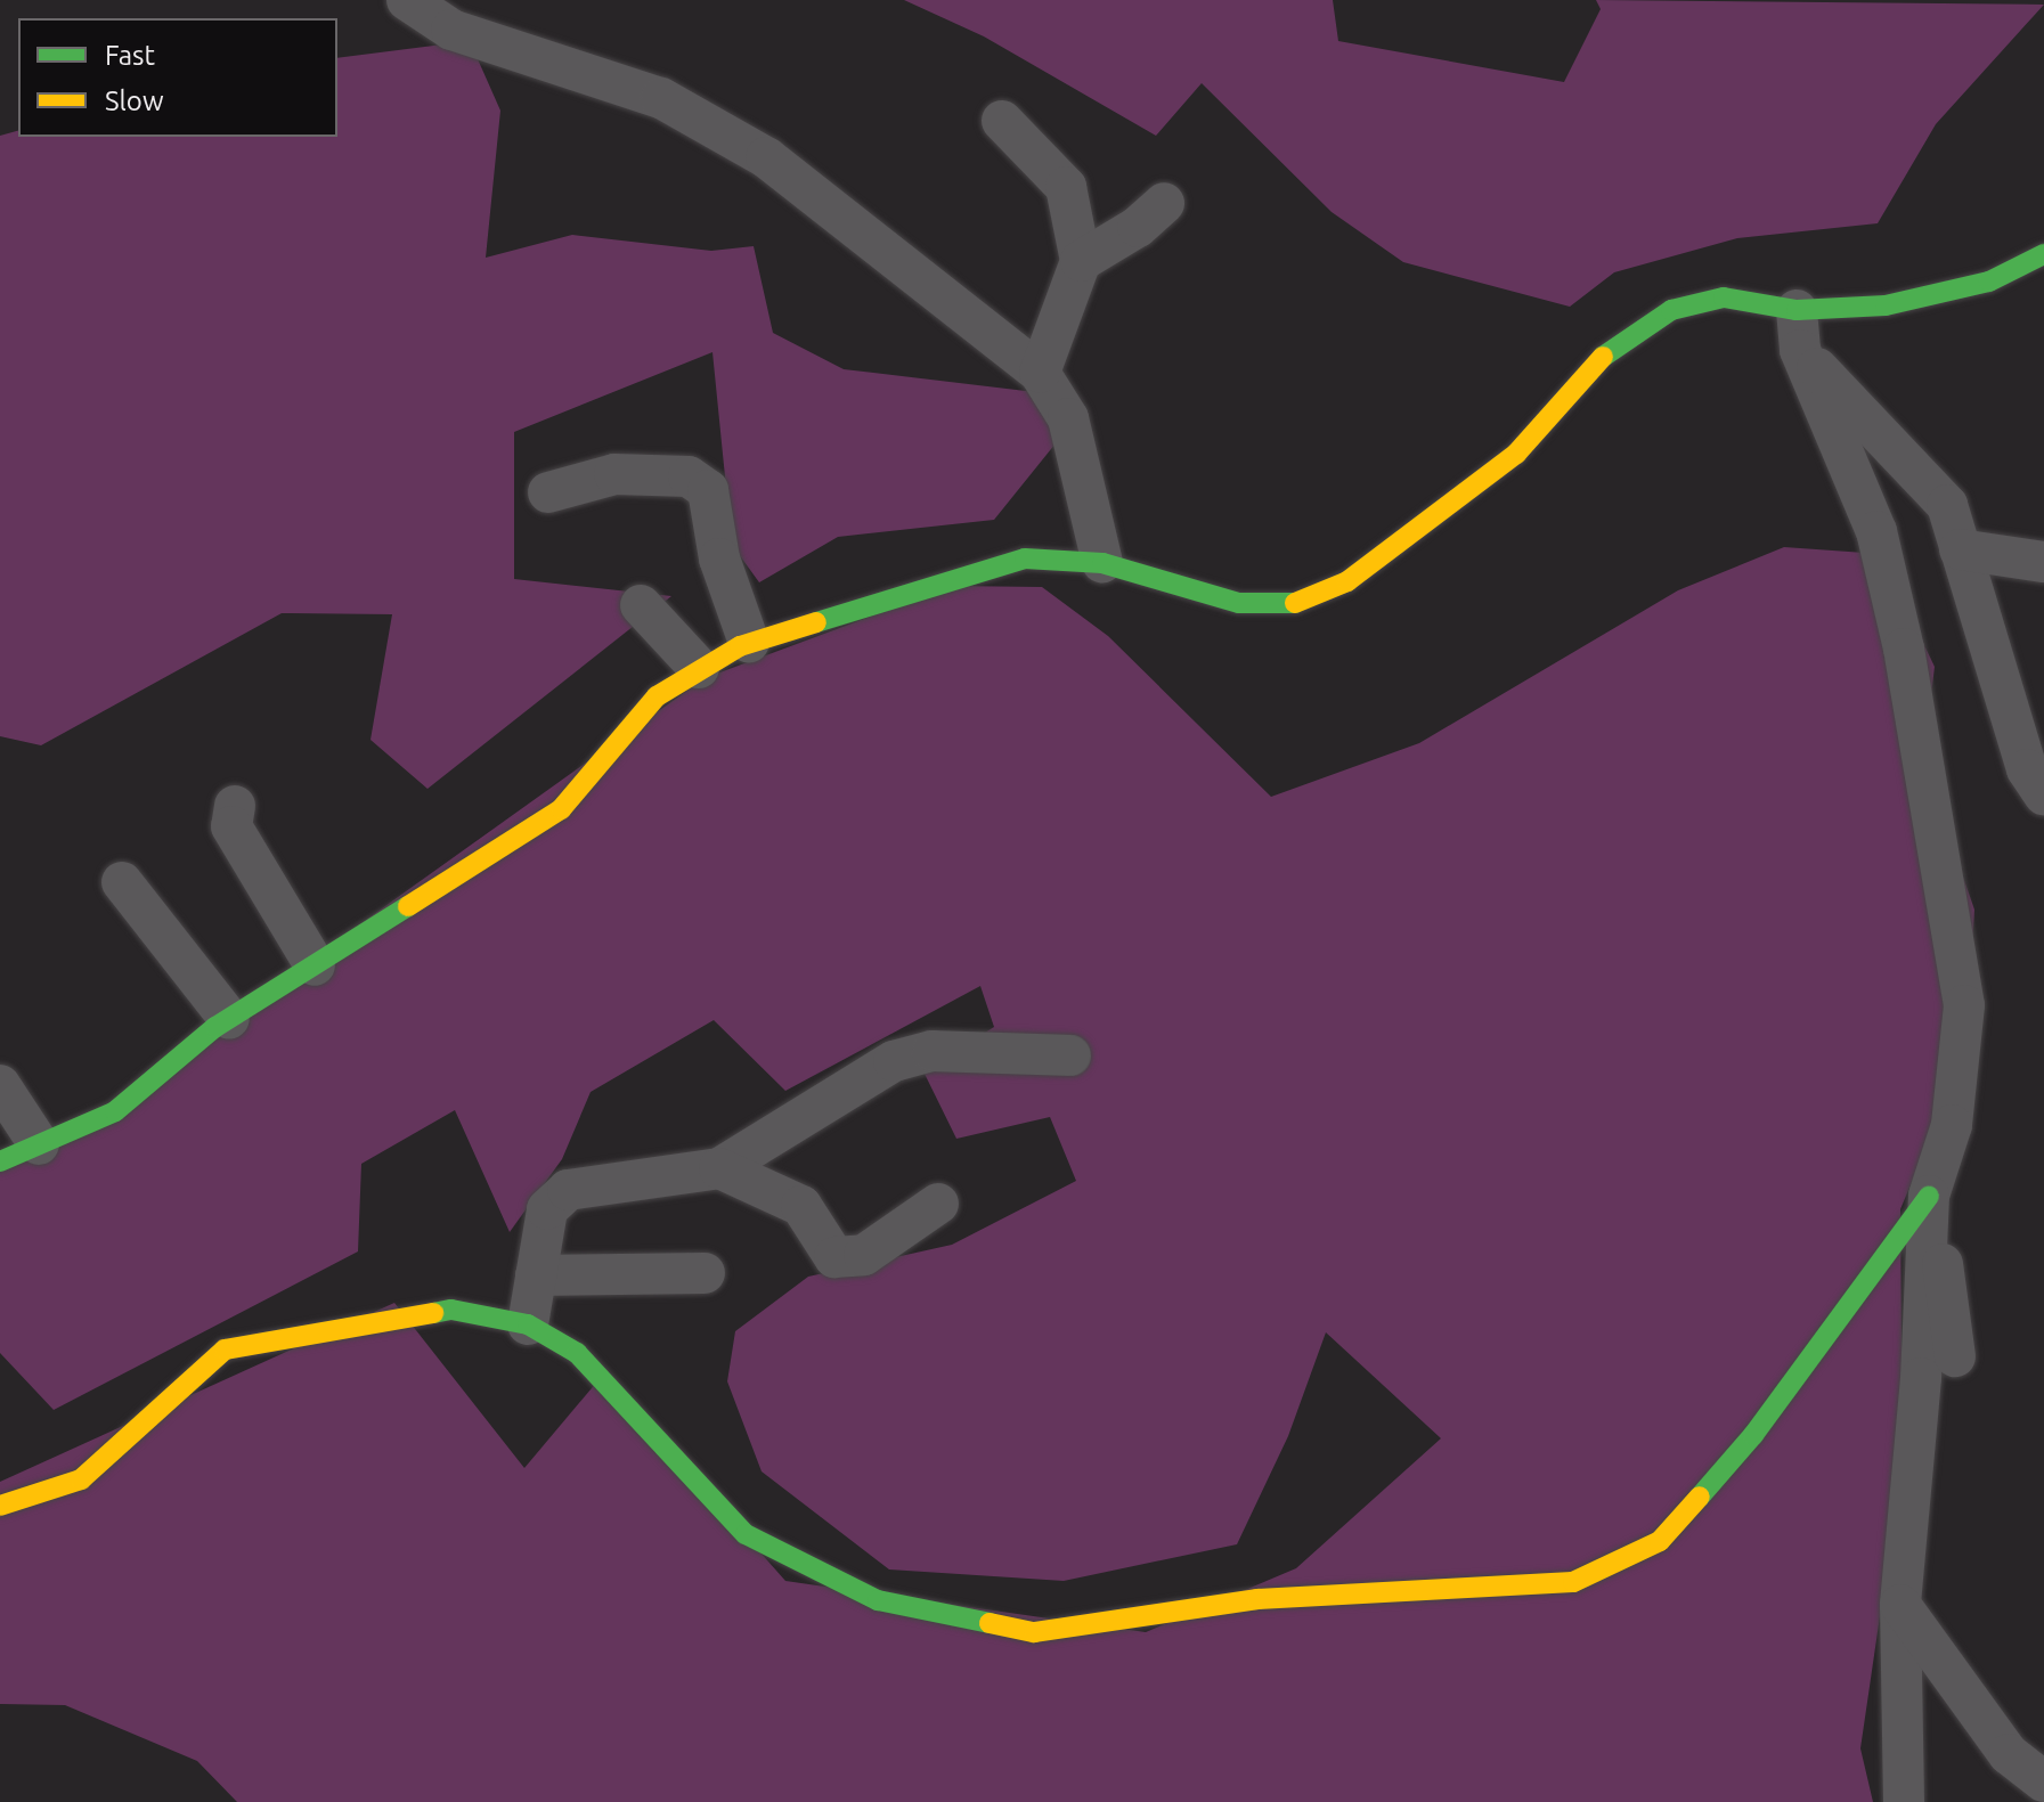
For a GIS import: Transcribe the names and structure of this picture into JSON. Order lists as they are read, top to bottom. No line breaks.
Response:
{"legend":["Fast","Slow"]}
